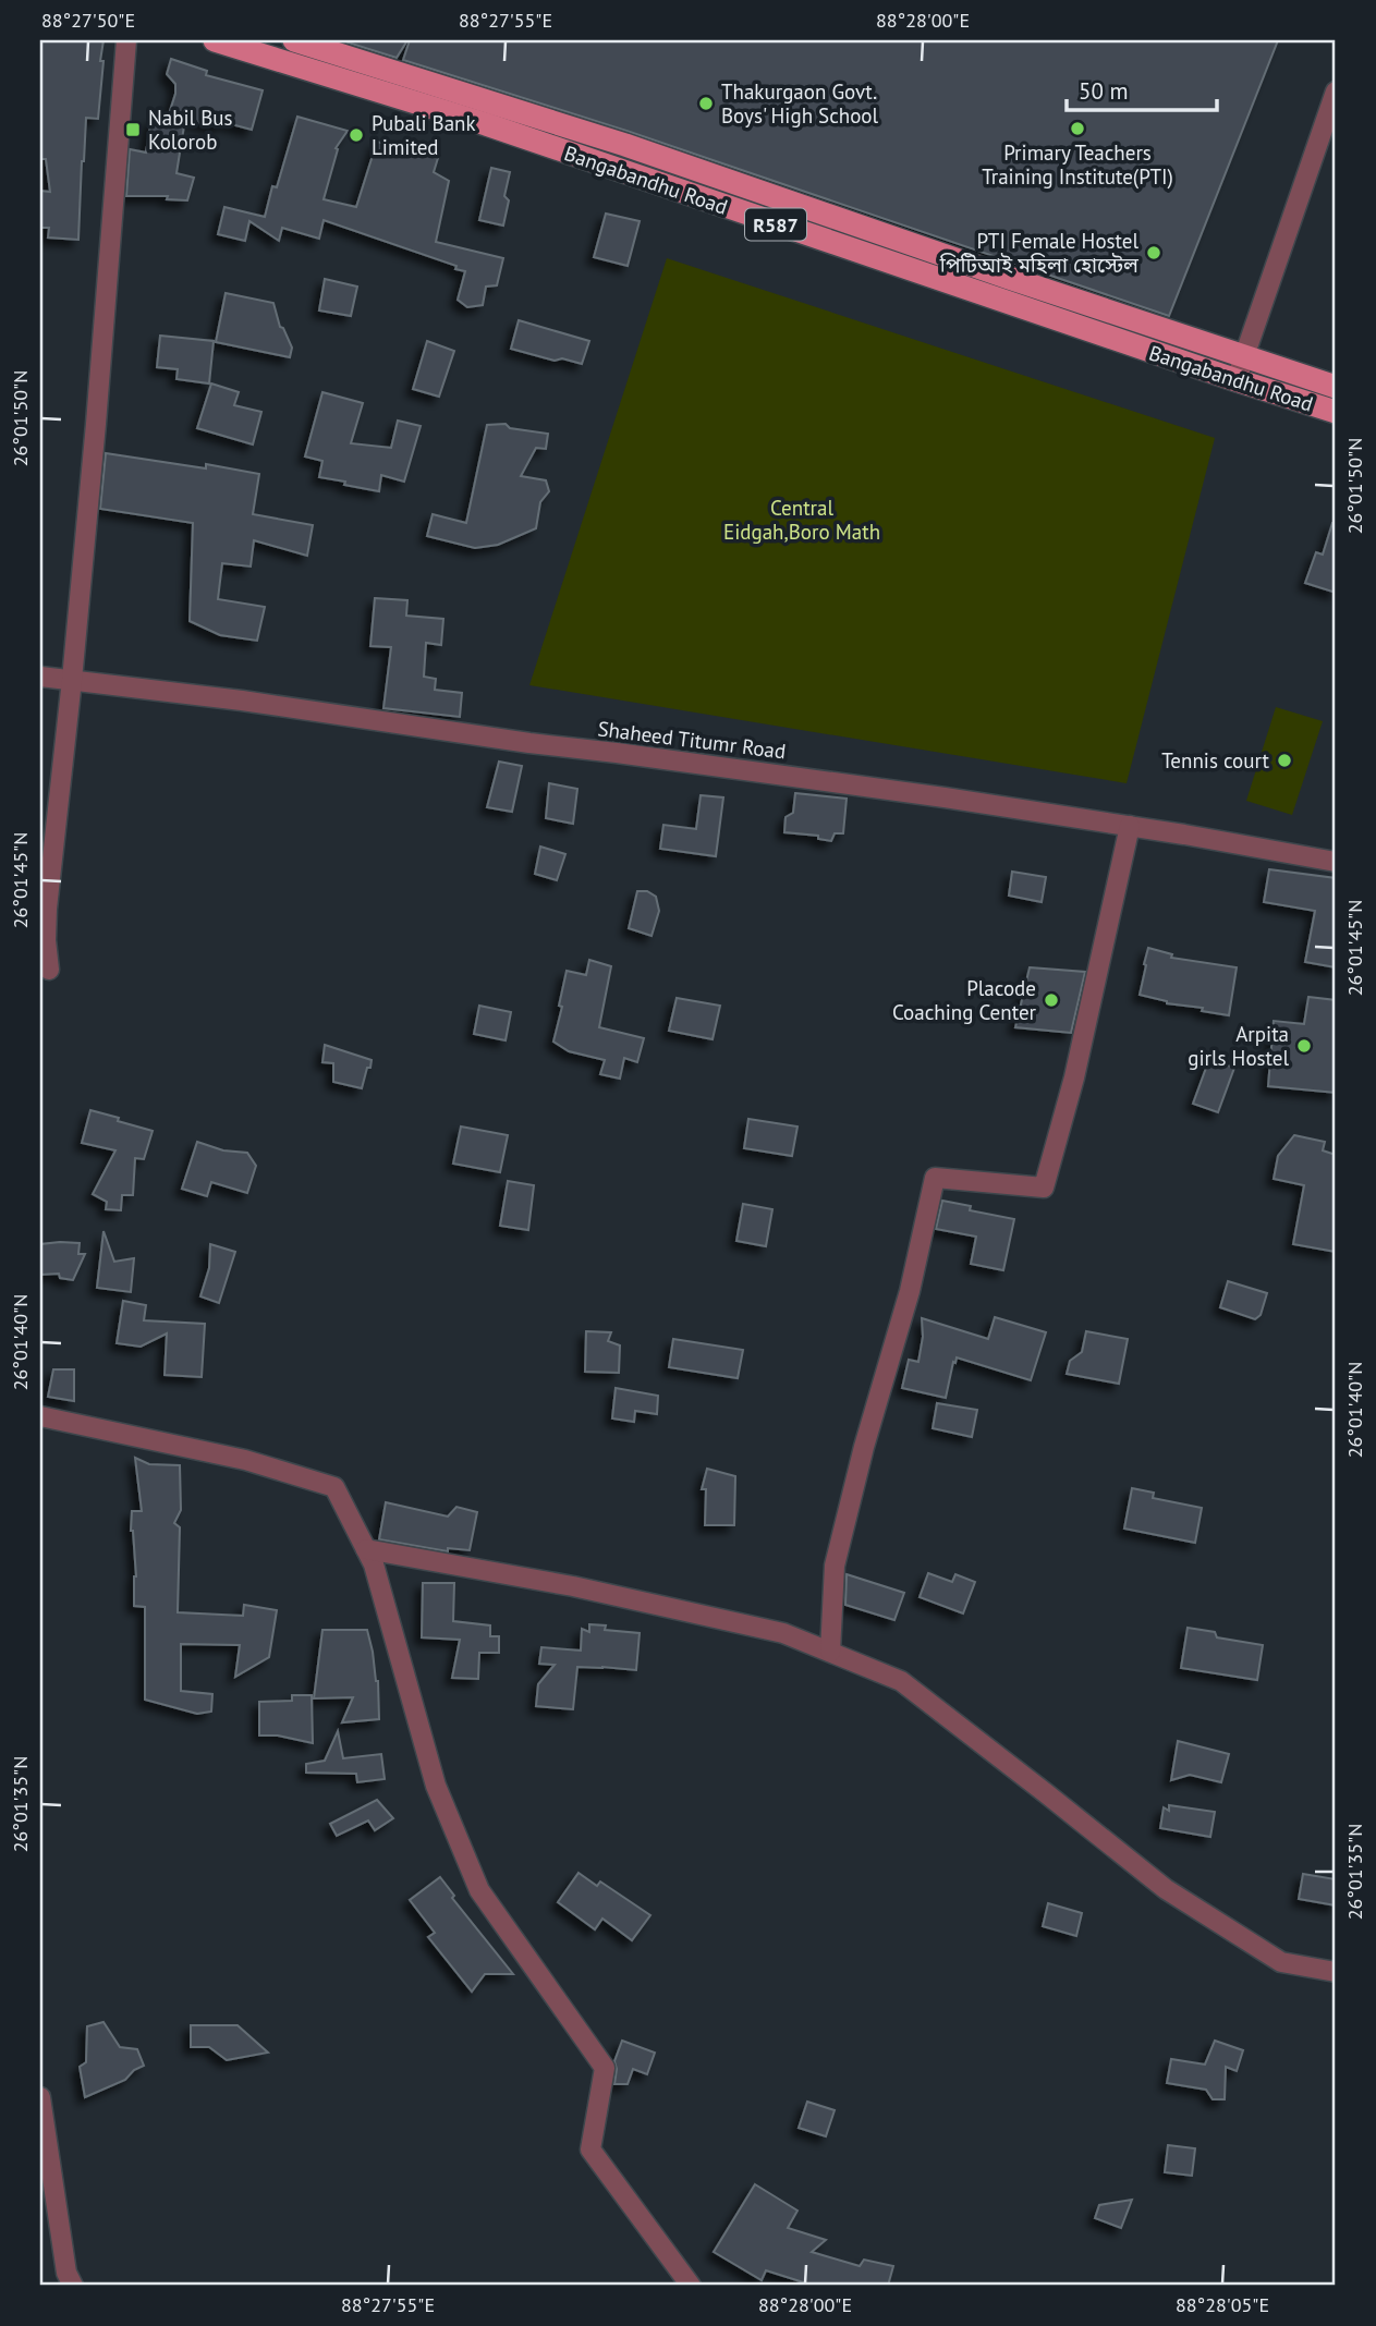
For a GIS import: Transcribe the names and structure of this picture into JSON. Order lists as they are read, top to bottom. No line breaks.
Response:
{"streets":{"main road":["Bangabandhu Road","R587"],"street":["Shaheed Titumr Road"]},"parks":["Central Eidgah,Boro Math"],"places":{"other":["Thakurgaon Govt. Boys' High School","Primary Teachers Training Institute(PTI)","Pubali Bank Limited","PTI Female Hostel পিটিআই মহিলা হোস্টেল","Tennis court","Placode Coaching Center","Arpita girls Hostel"],"transit":["Nabil Bus Kolorob"]},"scale_bar":"50 m","coordinates":["88°27'50\"E","88°27'55\"E","88°28'00\"E","26°01'50\"N","26°01'45\"N","26°01'40\"N","26°01'35\"N","88°28'05\"E"]}
